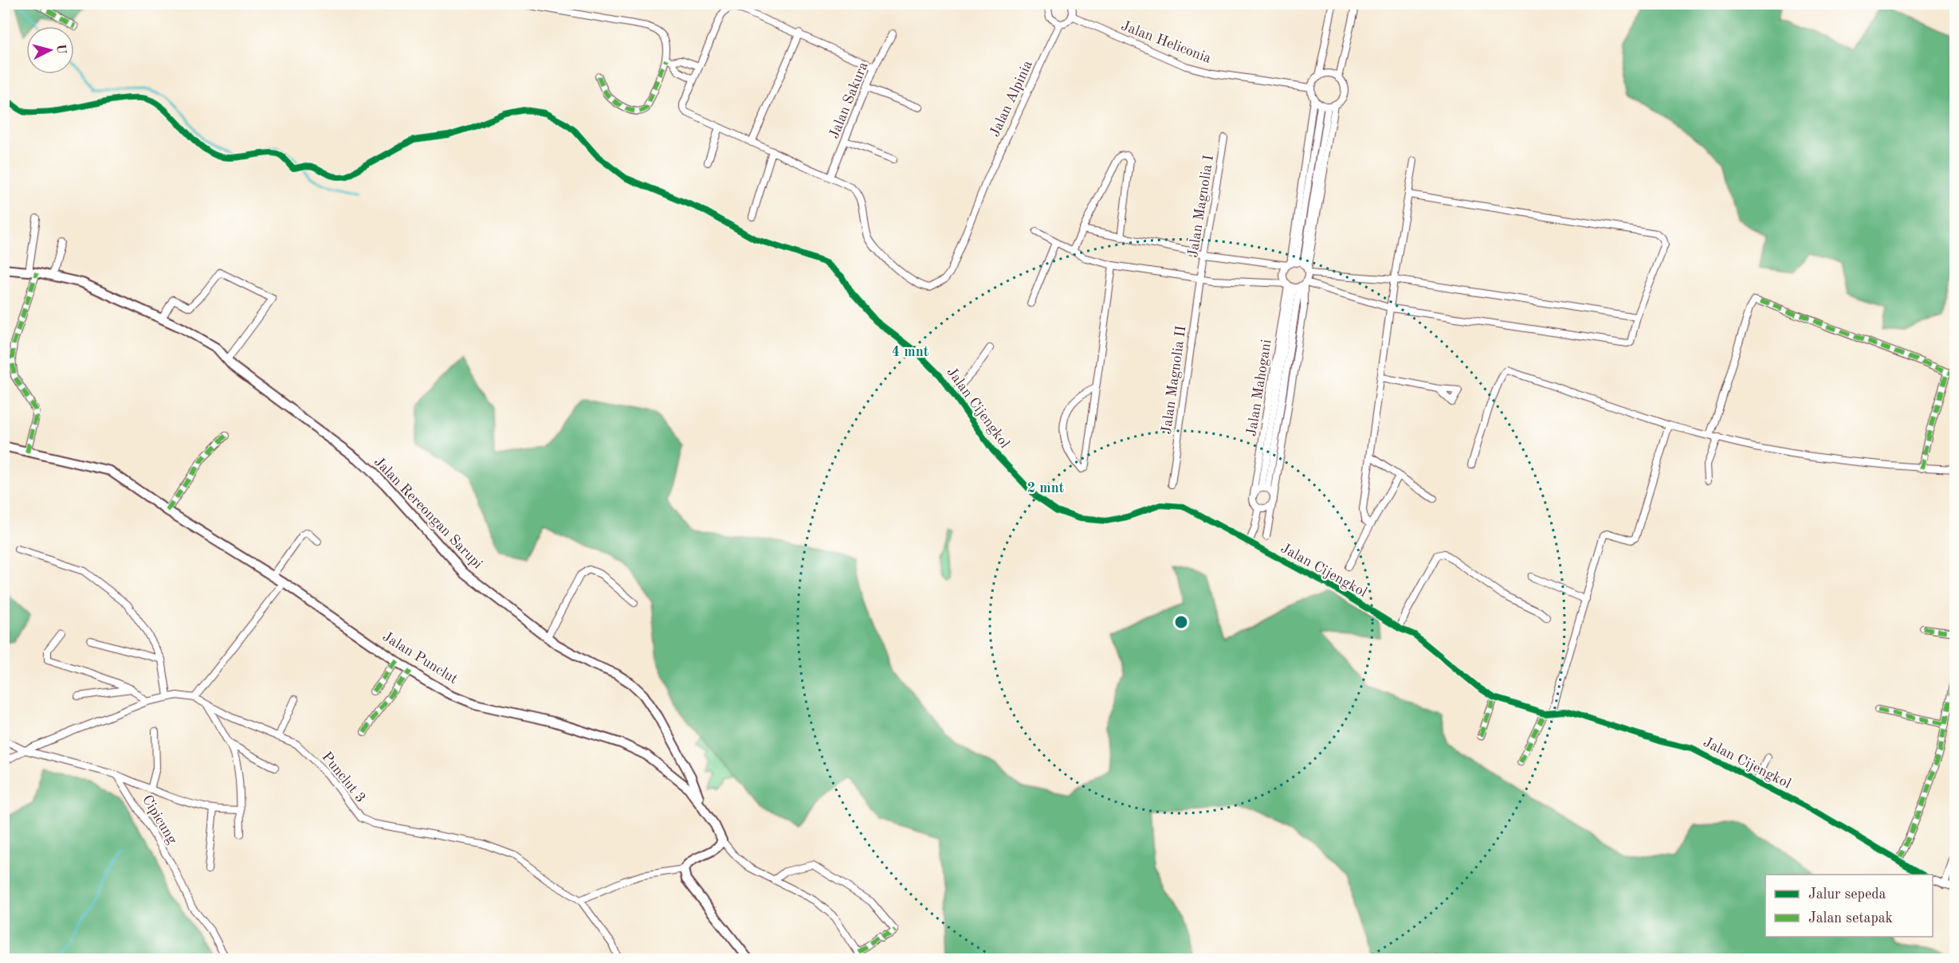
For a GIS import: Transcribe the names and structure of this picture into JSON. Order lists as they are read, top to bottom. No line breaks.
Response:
{"streets":{"main road":["Jalan Rereongan Sarupi","Jalan Punclut"],"street":["Jalan Heliconia","Jalan Alpinia","Jalan Sakura","Jalan Magnolia I","Jalan Magnolia II","Jalan Mahogani","Jalan Cijengkol","Punclut 3","Cipicung"]},"crossings":[["Jalan Alpinia","Jalan Sakura"],["Jalan Magnolia I","Jalan Magnolia II"],["Jalan Rereongan Sarupi","Jalan Punclut"]],"legend":["Jalur sepeda","Jalan setapak"],"north":"right","rings":["4 mnt","2 mnt"]}
